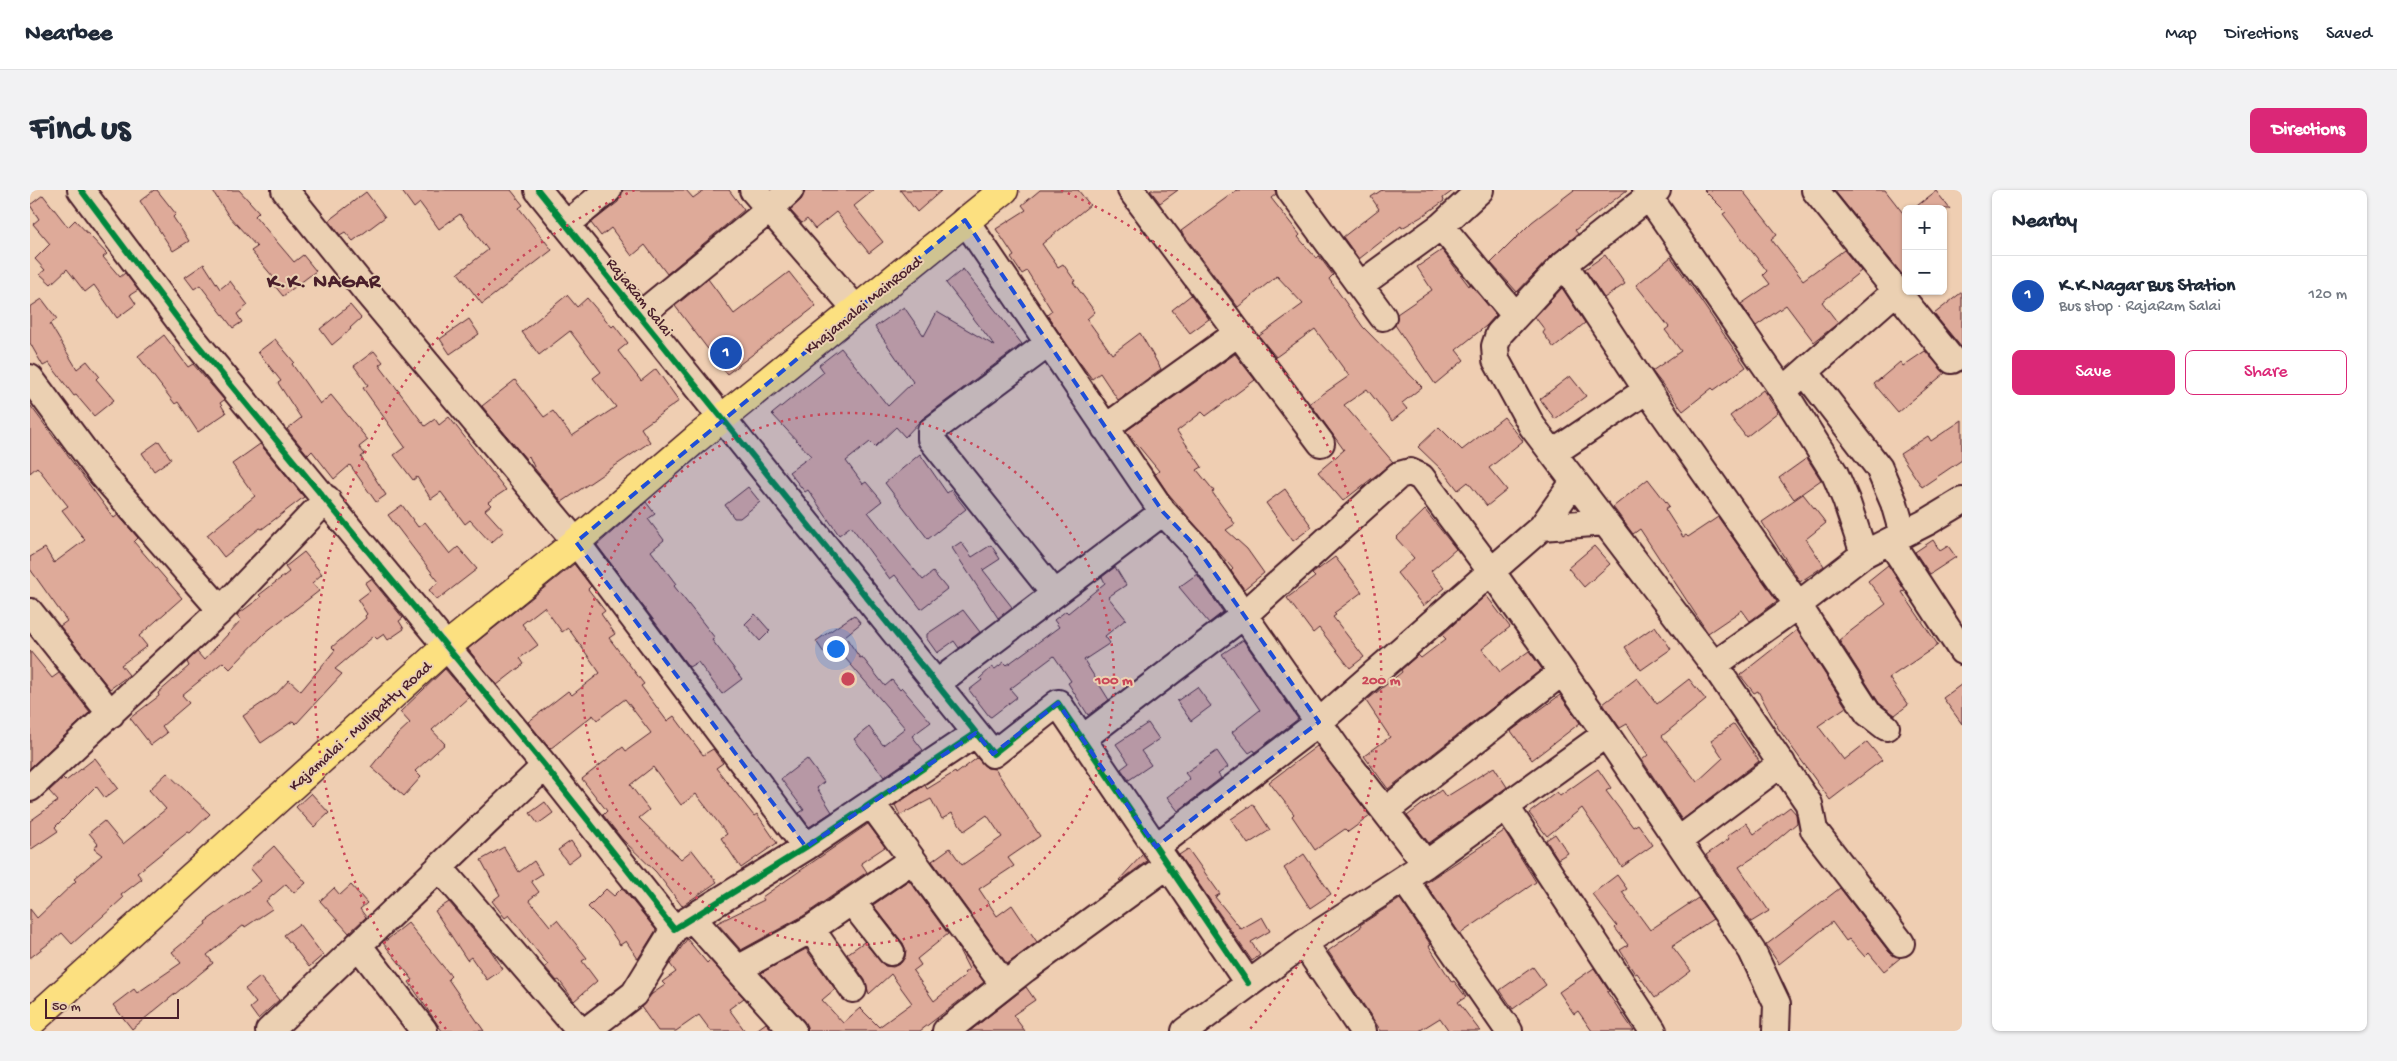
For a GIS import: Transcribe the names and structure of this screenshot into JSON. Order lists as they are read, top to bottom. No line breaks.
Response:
{"streets":{"main road":["Khajamalai MainRoad","Kajamalai - Mullipatty Road"],"street":["RajaRam Salai"]},"crossings":[["RajaRam Salai","Khajamalai MainRoad"],["RajaRam Salai","Kajamalai - Mullipatty Road"],["Khajamalai MainRoad","Kajamalai - Mullipatty Road"]],"districts":["K.K. NAGAR"],"scale_bar":"50 m","page":{"header":"Nearbee","nav":["Map","Directions","Saved"],"buttons":["Directions",["Save","Share"]],"title":"Find us","heading":"Nearby","map_buttons":["+","−"],"list":[{"mark":"1","name":"K.K.Nagar Bus Station","note":"Bus stop · RajaRam Salai","value":"120 m"}],"pins":"1","scale":"50 m"},"rings":["100 m","200 m"]}
